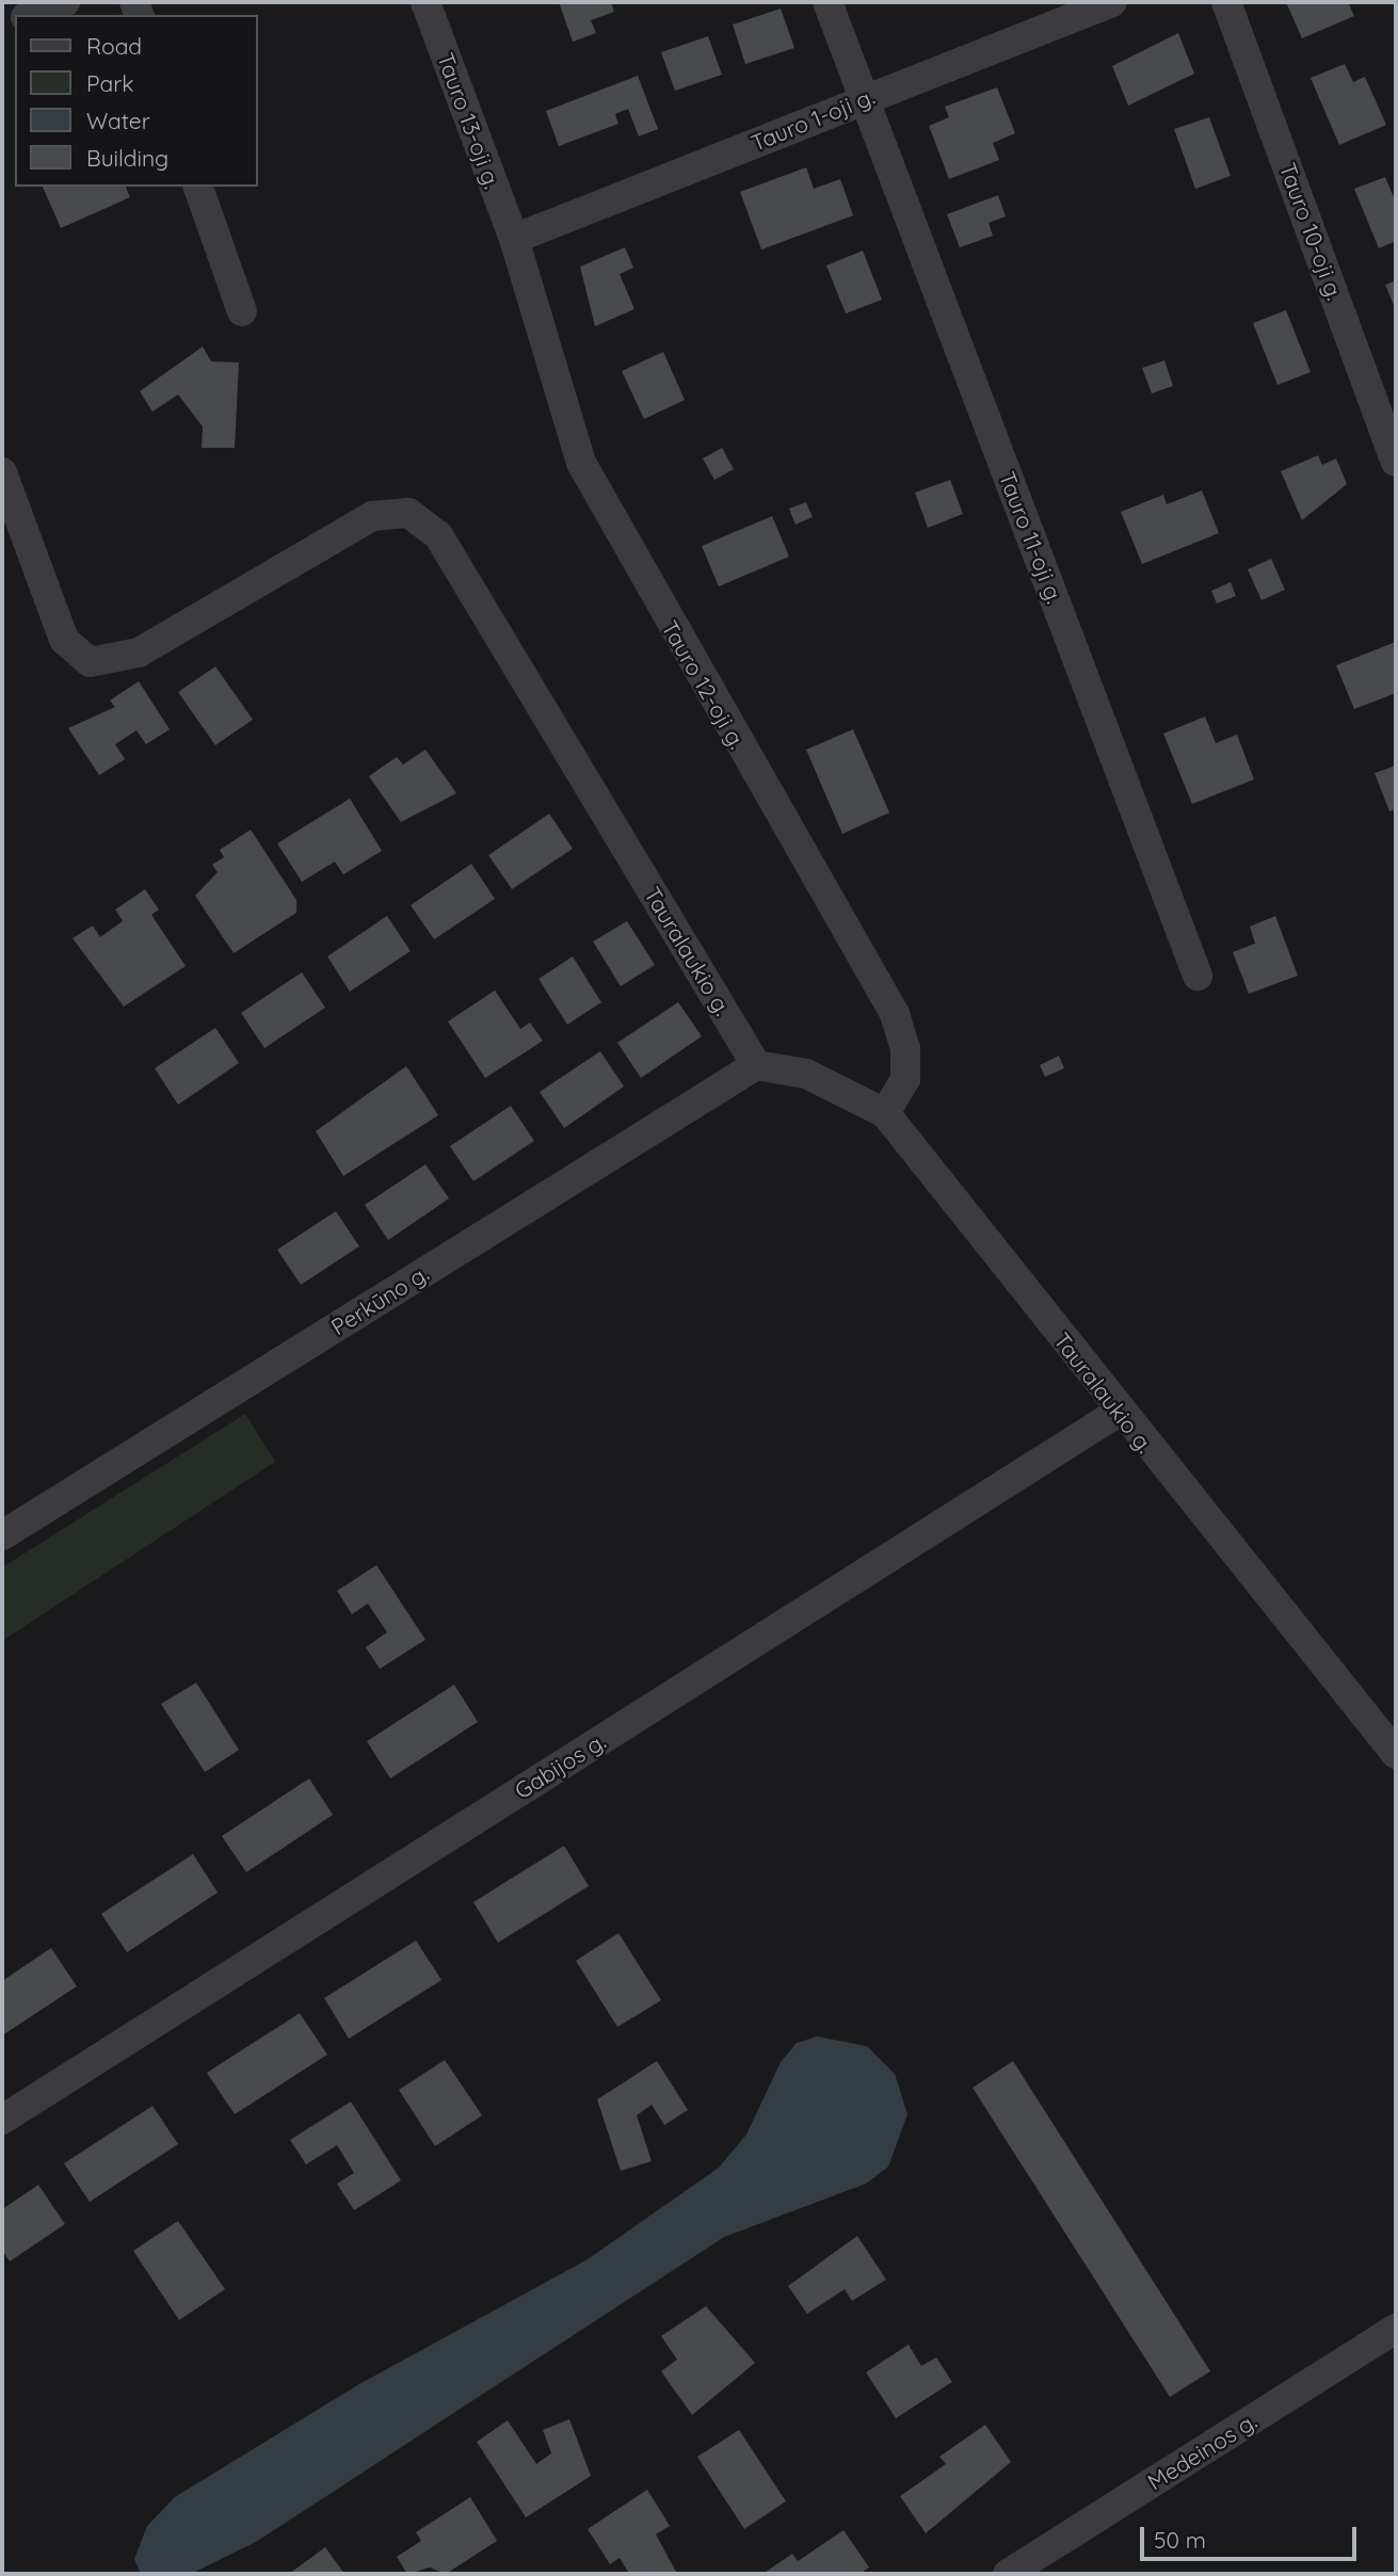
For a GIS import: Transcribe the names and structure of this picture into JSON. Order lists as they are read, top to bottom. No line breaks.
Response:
{"streets":{"street":["Tauro 1-oji g.","Tauro 13-oji g.","Tauro 10-oji g.","Tauro 11-oji g.","Tauro 12-oji g.","Tauralaukio g.","Perkūno g.","Gabijos g.","Medeinos g."]},"crossings":[["Tauro 1-oji g.","Tauro 13-oji g."],["Tauro 1-oji g.","Tauro 11-oji g."],["Tauro 1-oji g.","Tauro 12-oji g."],["Tauro 13-oji g.","Tauro 12-oji g."],["Tauro 12-oji g.","Tauralaukio g."],["Tauralaukio g.","Perkūno g."],["Tauralaukio g.","Gabijos g."]],"legend":["Road","Park","Water","Building"],"scale_bar":"50 m"}
